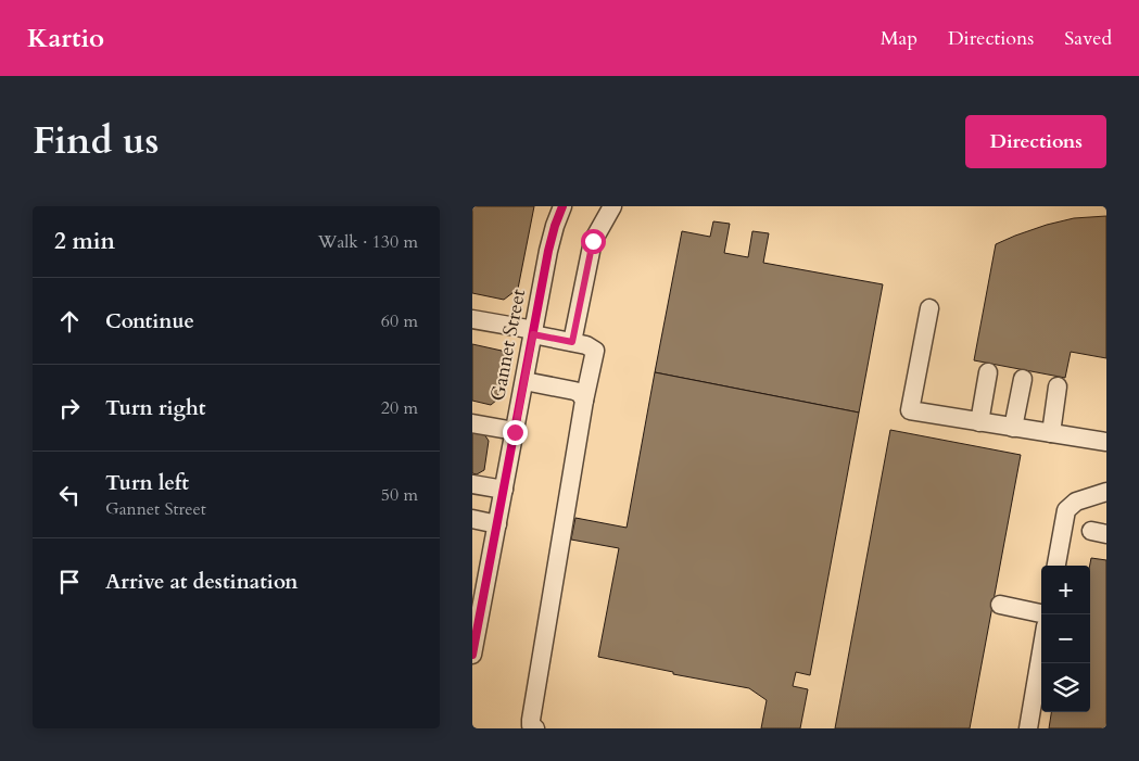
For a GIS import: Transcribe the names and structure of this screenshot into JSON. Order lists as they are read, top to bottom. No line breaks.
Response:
{"streets":{"street":["Gannet Street"]},"page":{"header":"Kartio","nav":["Map","Directions","Saved"],"title":"Find us","buttons":"Directions","heading":["2 min","Walk · 130 m"],"list":[["Continue","60 m"],["Turn right","20 m"],["Turn left","Gannet Street","50 m"],"Arrive at destination"],"map_buttons":["+","−"]}}
